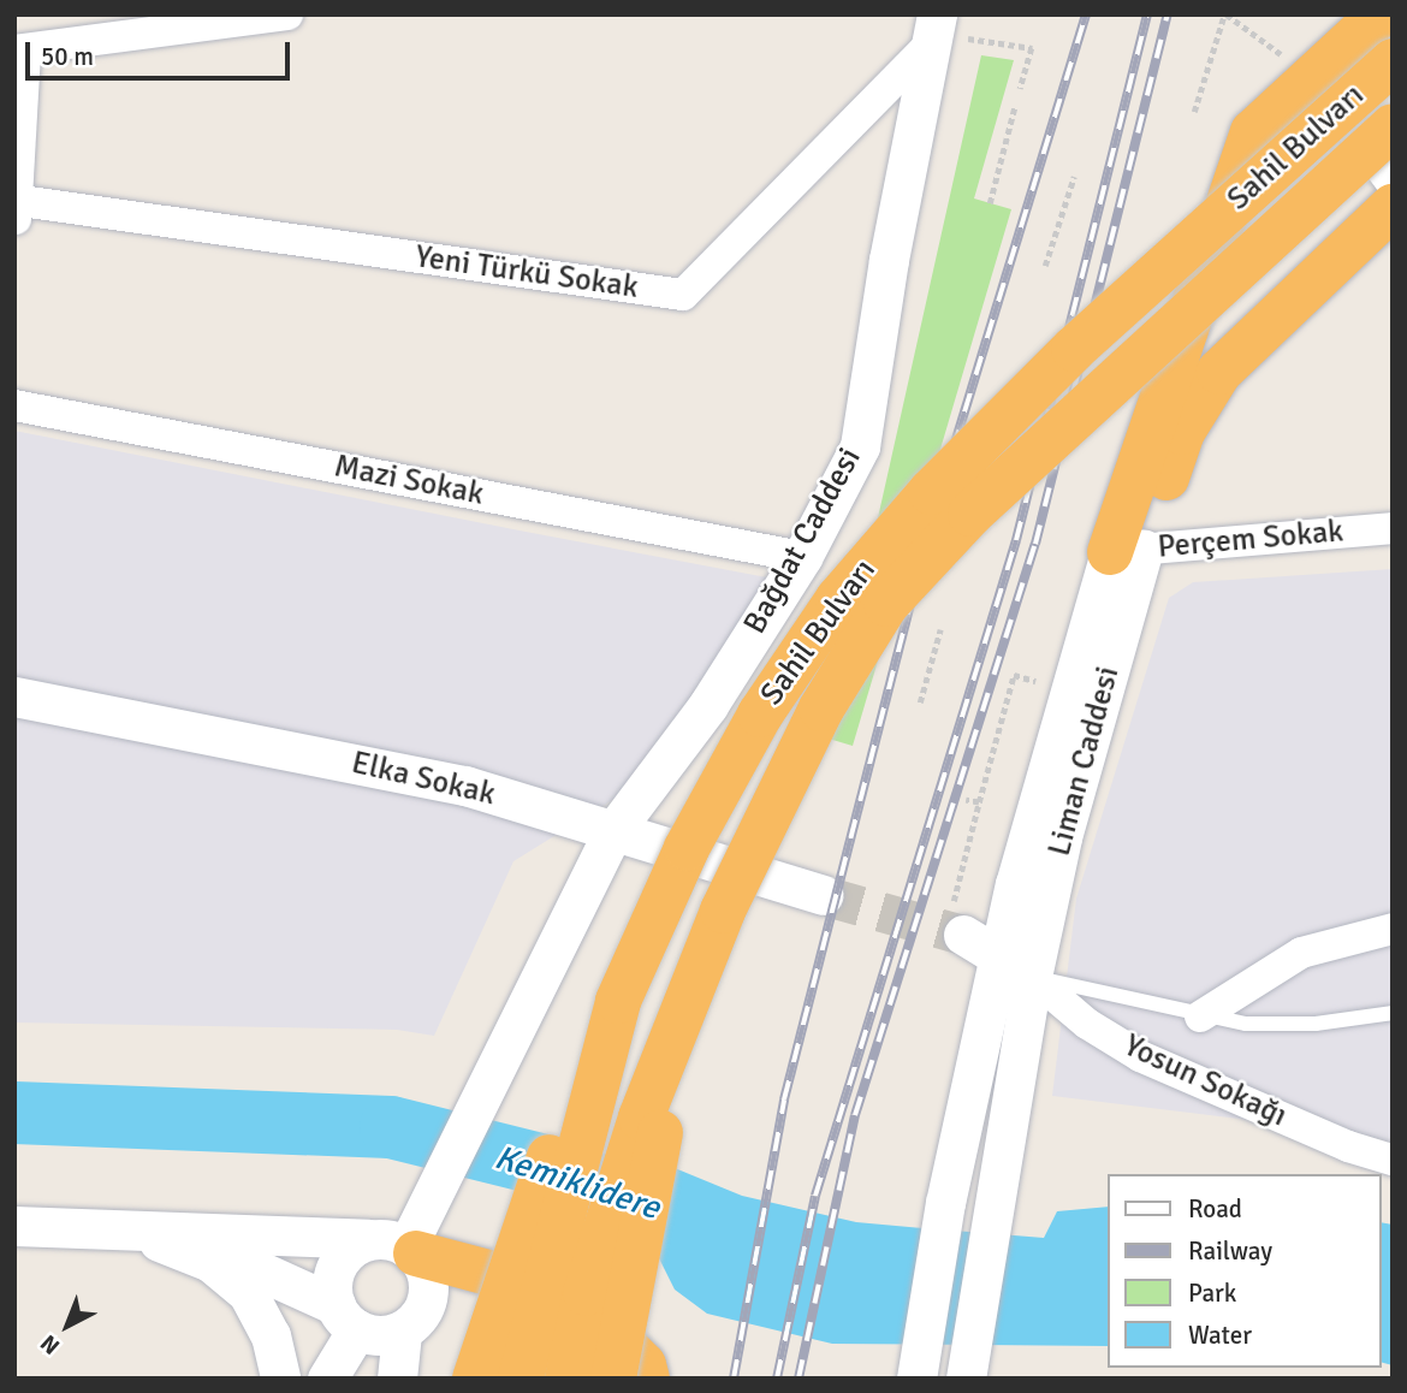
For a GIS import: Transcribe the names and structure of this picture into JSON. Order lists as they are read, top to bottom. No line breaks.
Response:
{"streets":{"highway":["Sahil Bulvarı"],"street":["Yeni Türkü Sokak","Mazi Sokak","Perçem Sokak","Bağdat Caddesi","Liman Caddesi","Elka Sokak","Yosun Sokağı"]},"crossings":[["Yeni Türkü Sokak","Bağdat Caddesi"],["Mazi Sokak","Bağdat Caddesi"],["Perçem Sokak","Liman Caddesi"],["Bağdat Caddesi","Elka Sokak"],["Liman Caddesi","Yosun Sokağı"]],"water":["Kemiklidere"],"legend":["Road","Railway","Park","Water"],"scale_bar":"50 m","north":"bottom left"}
